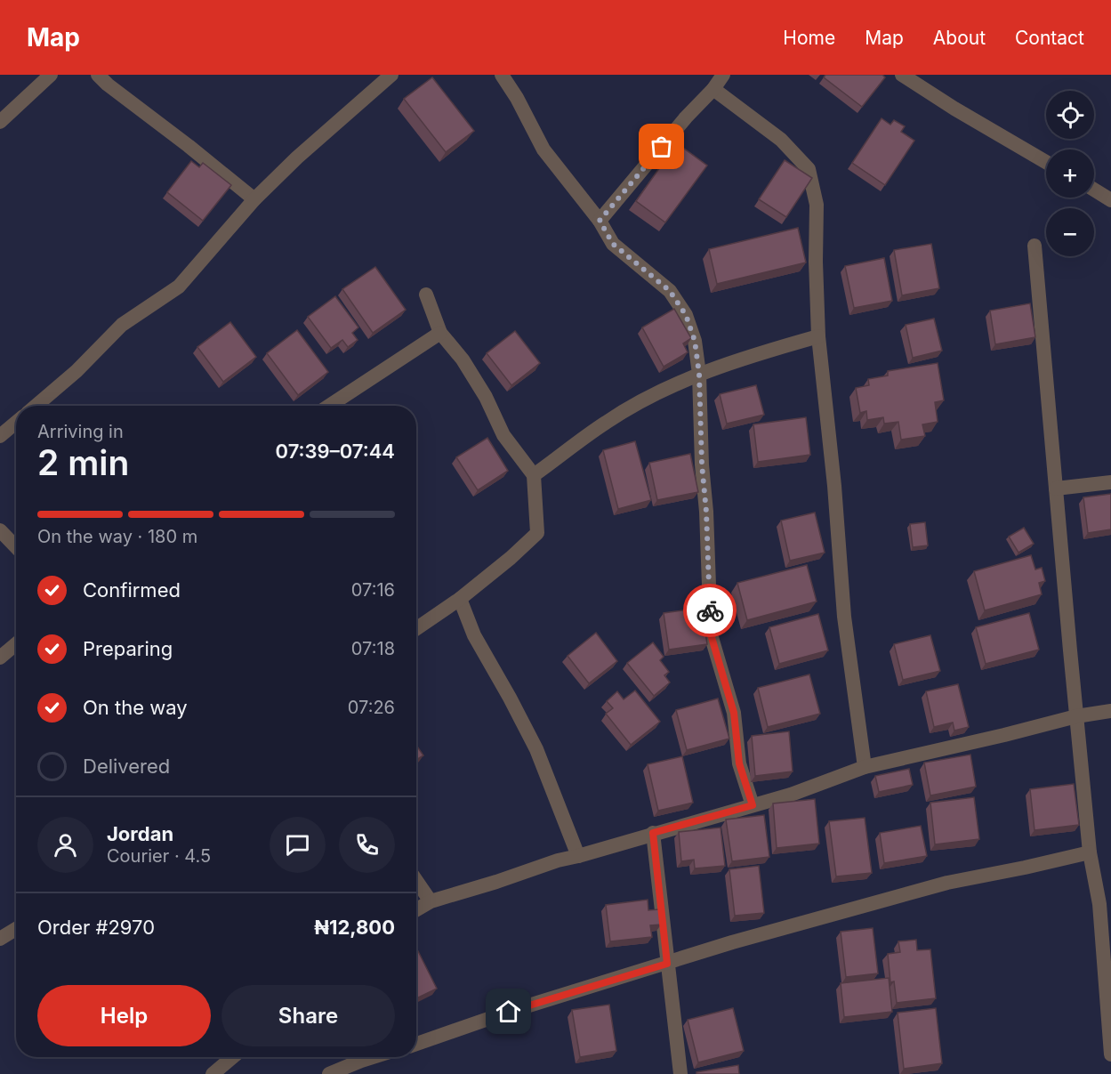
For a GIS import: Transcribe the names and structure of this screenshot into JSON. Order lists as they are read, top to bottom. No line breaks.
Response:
{"page":{"header":"Map","nav":["Home","Map","About","Contact"],"map_buttons":["+","−"],"heading":["2 min","Arriving in","07:39–07:44"],"panel":["Jordan","Courier · 4.5","Order #2970","₦12,800"],"bar":"On the way · 180 m","list":[["Confirmed","07:16"],["Preparing","07:18"],["On the way","07:26"],"Delivered"],"buttons":["Help","Share"]}}
